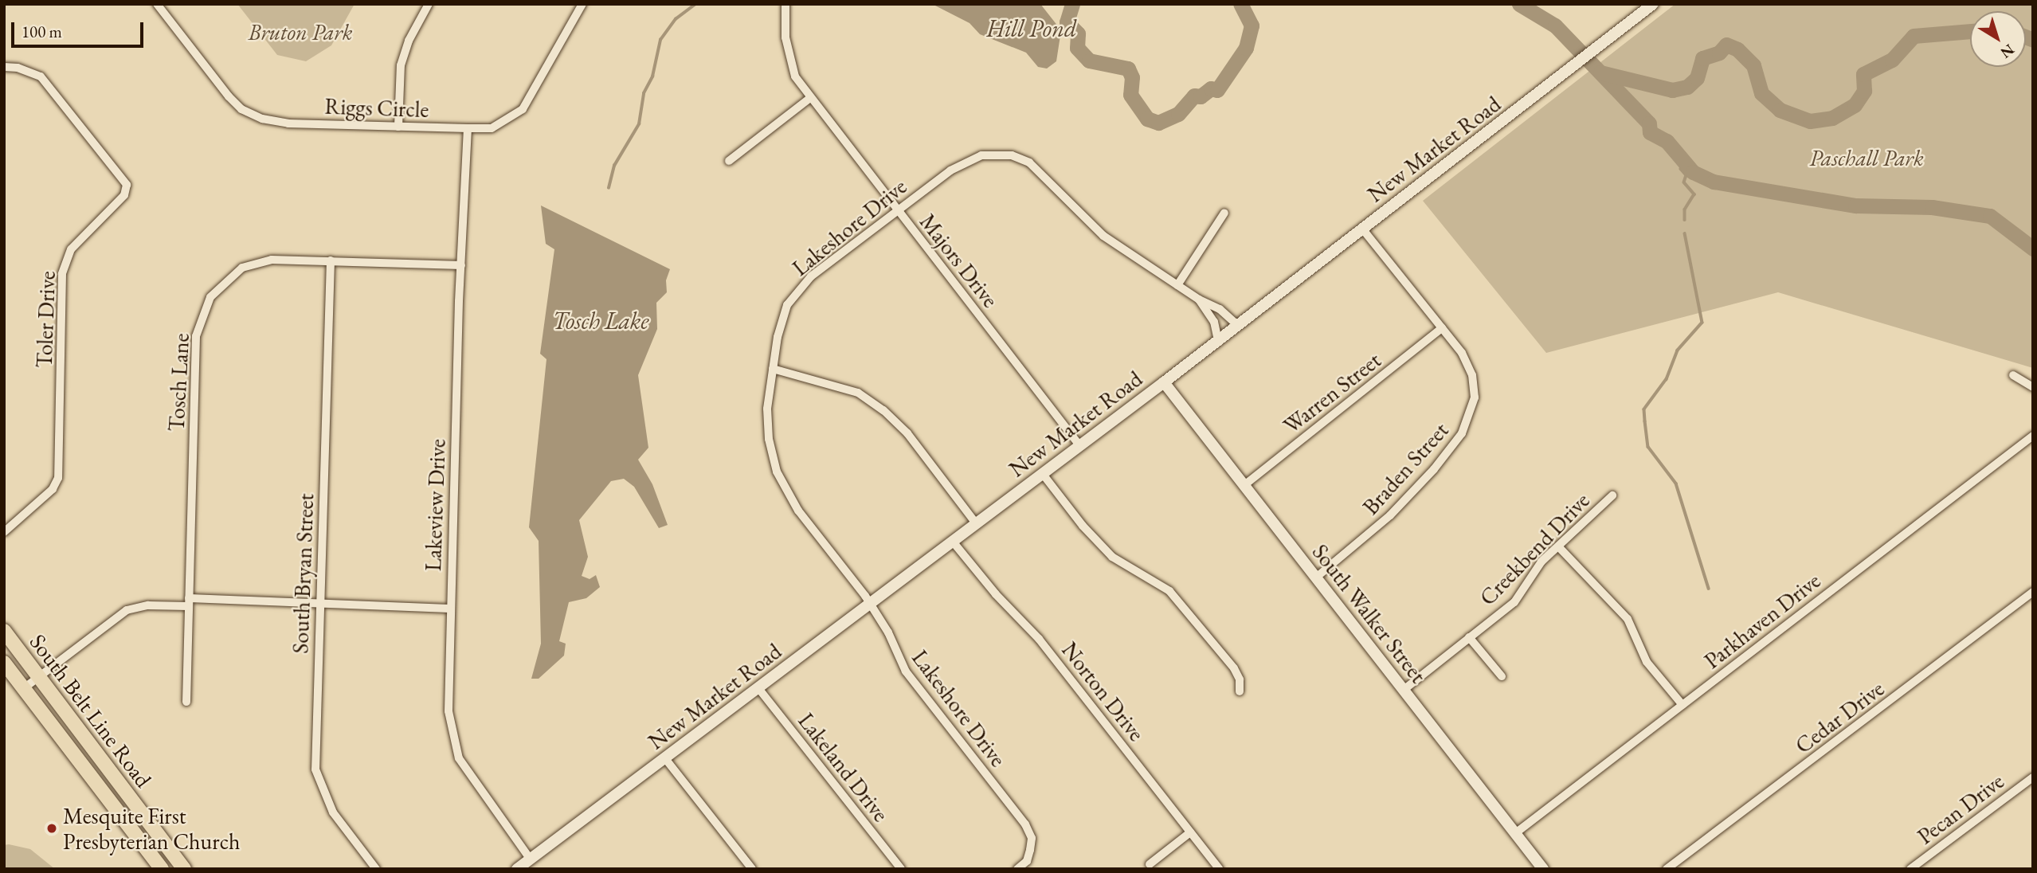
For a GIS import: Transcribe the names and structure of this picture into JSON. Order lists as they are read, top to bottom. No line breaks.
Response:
{"streets":{"main road":["South Belt Line Road"],"street":["Riggs Circle","New Market Road","Lakeshore Drive","Majors Drive","Toler Drive","Tosch Lane","Warren Street","Braden Street","Lakeview Drive","Creekbend Drive","South Bryan Street","South Walker Street","Parkhaven Drive","Norton Drive","Cedar Drive","Lakeland Drive","Pecan Drive"]},"crossings":[["Riggs Circle","Lakeview Drive"],["New Market Road","Lakeshore Drive"],["New Market Road","Majors Drive"],["New Market Road","Braden Street"],["New Market Road","Lakeview Drive"],["New Market Road","South Walker Street"],["New Market Road","Norton Drive"],["New Market Road","Lakeland Drive"],["Lakeshore Drive","Majors Drive"],["Tosch Lane","Lakeview Drive"],["Tosch Lane","South Bryan Street"],["Warren Street","Braden Street"],["Warren Street","South Walker Street"],["Braden Street","South Walker Street"],["Creekbend Drive","South Walker Street"],["South Walker Street","Parkhaven Drive"]],"water":["Hill Pond","Tosch Lake"],"parks":["Bruton Park","Paschall Park"],"places":["Mesquite First Presbyterian Church"],"scale_bar":"100 m","north":"bottom right"}
